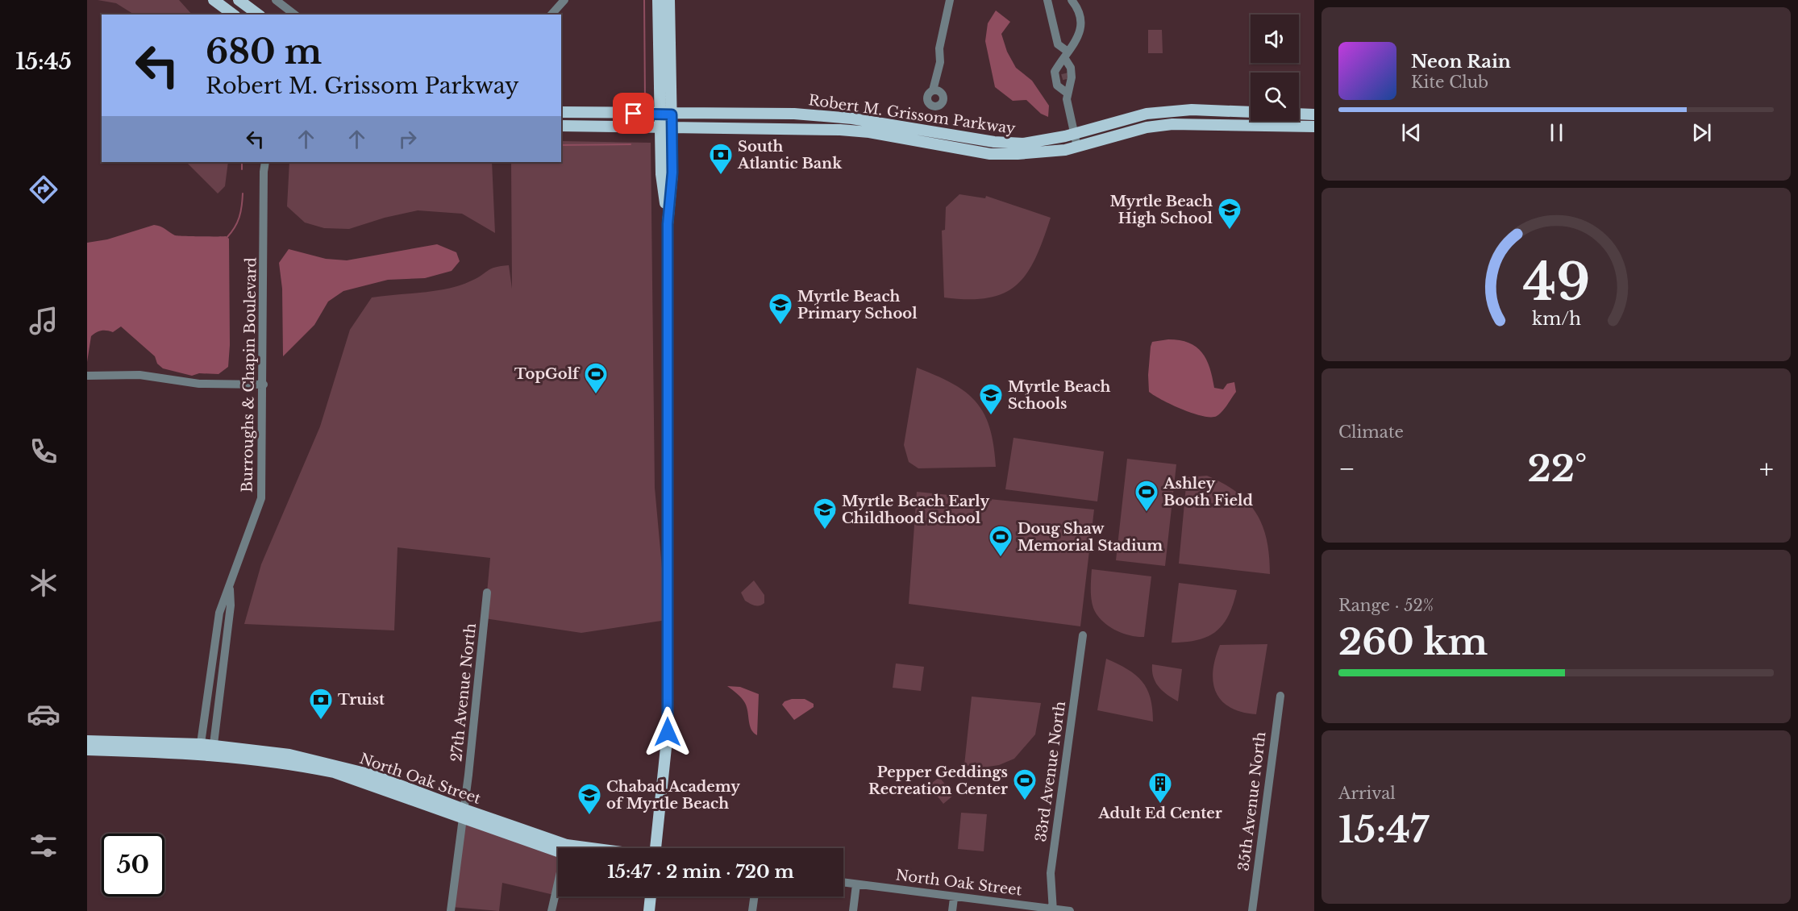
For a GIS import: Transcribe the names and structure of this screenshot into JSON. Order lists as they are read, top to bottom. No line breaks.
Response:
{"streets":{"main road":["Robert M. Grissom Parkway","North Oak Street"],"street":["Burroughs & Chapin Boulevard","27th Avenue North","33rd Avenue North","35th Avenue North"]},"crossings":[["Burroughs & Chapin Boulevard","North Oak Street"],["27th Avenue North","North Oak Street"],["33rd Avenue North","North Oak Street"]],"places":{"bank":["South Atlantic Bank","Truist"],"school or university":["Myrtle Beach High School","Myrtle Beach Primary School","Myrtle Beach Schools","Myrtle Beach Early Childhood School","Chabad Academy of Myrtle Beach"],"sports":["TopGolf","Ashley Booth Field","Doug Shaw Memorial Stadium","Pepper Geddings Recreation Center"],"building":["Adult Ed Center"]},"page":{"tabs":"15:45","turn":["680 m","Robert M. Grissom Parkway"],"song":["Neon Rain","Kite Club"],"tile":["Climate",["Range · 52%","260 km"],["Arrival","15:47"]],"heat":["−","22°","+"],"limit":"50","trip":"15:47 · 2 min · 720 m","gauge":["49","km/h"]}}
